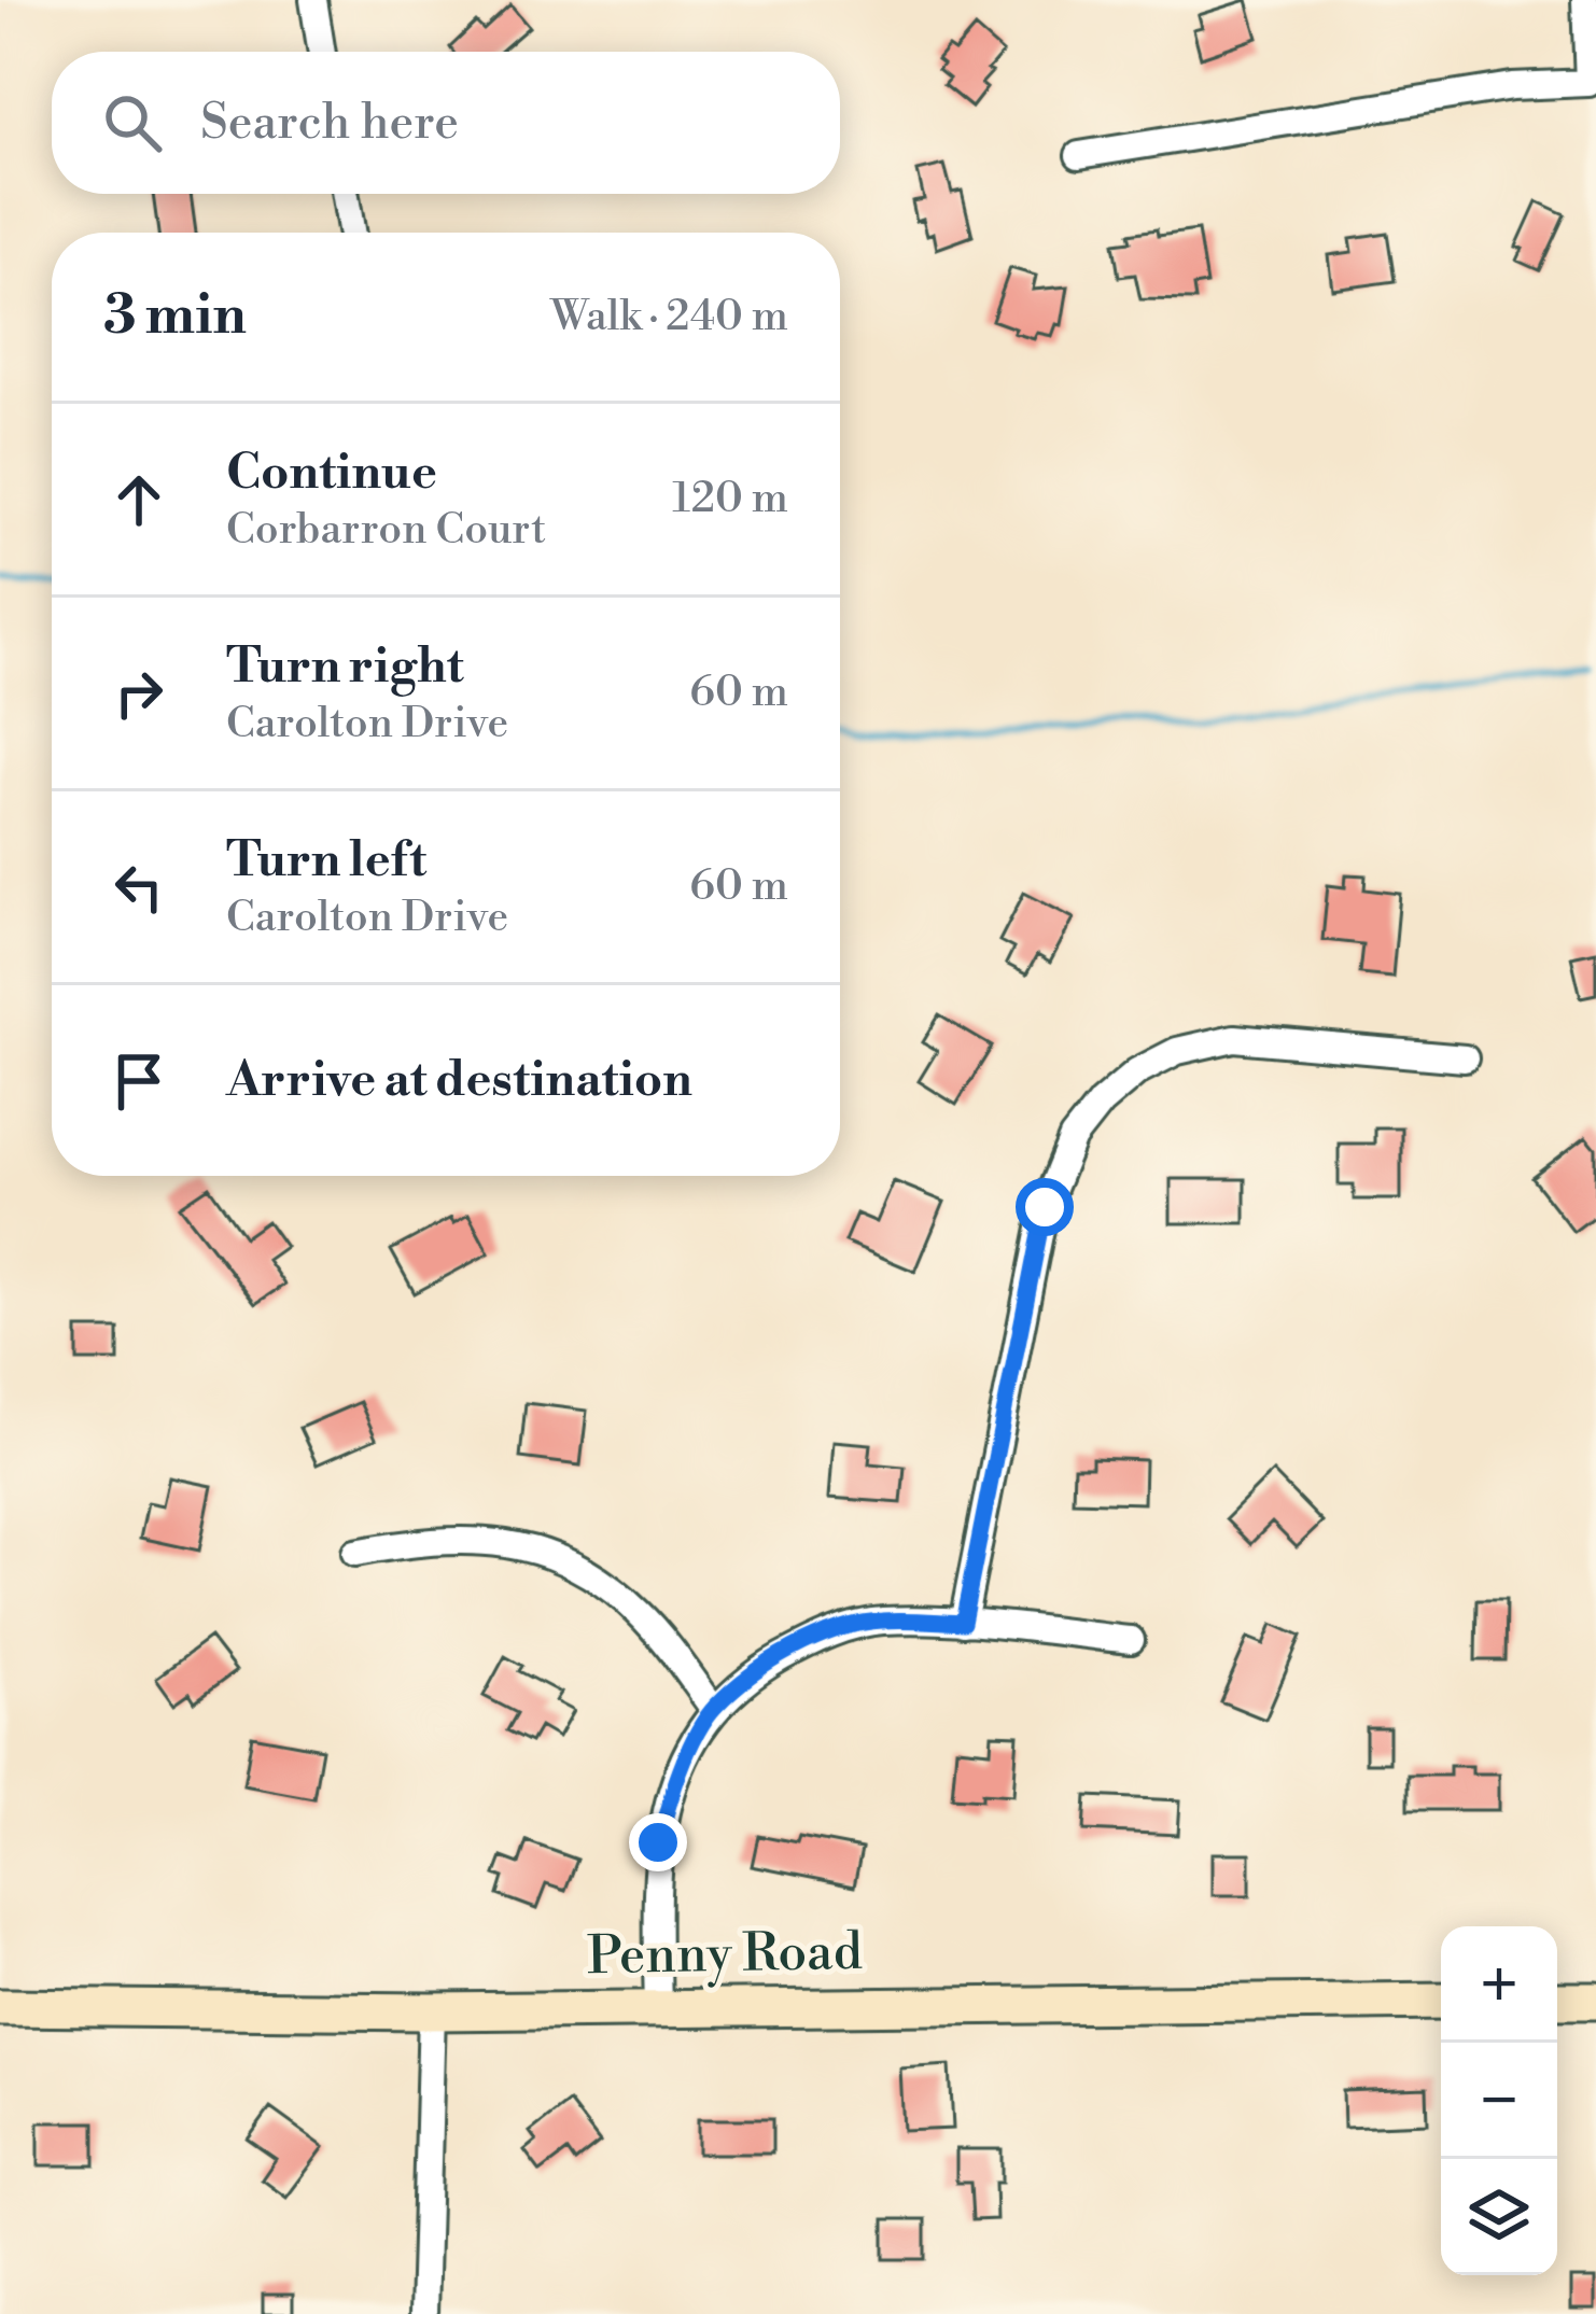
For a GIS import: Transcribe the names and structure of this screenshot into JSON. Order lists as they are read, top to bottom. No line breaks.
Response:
{"streets":{"street":["Penny Road"]},"page":{"search":"Search here","heading":["3 min","Walk · 240 m"],"list":[["Continue","Corbarron Court","120 m"],["Turn right","Carolton Drive","60 m"],["Turn left","Carolton Drive","60 m"],"Arrive at destination"],"map_buttons":["+","−"]}}
